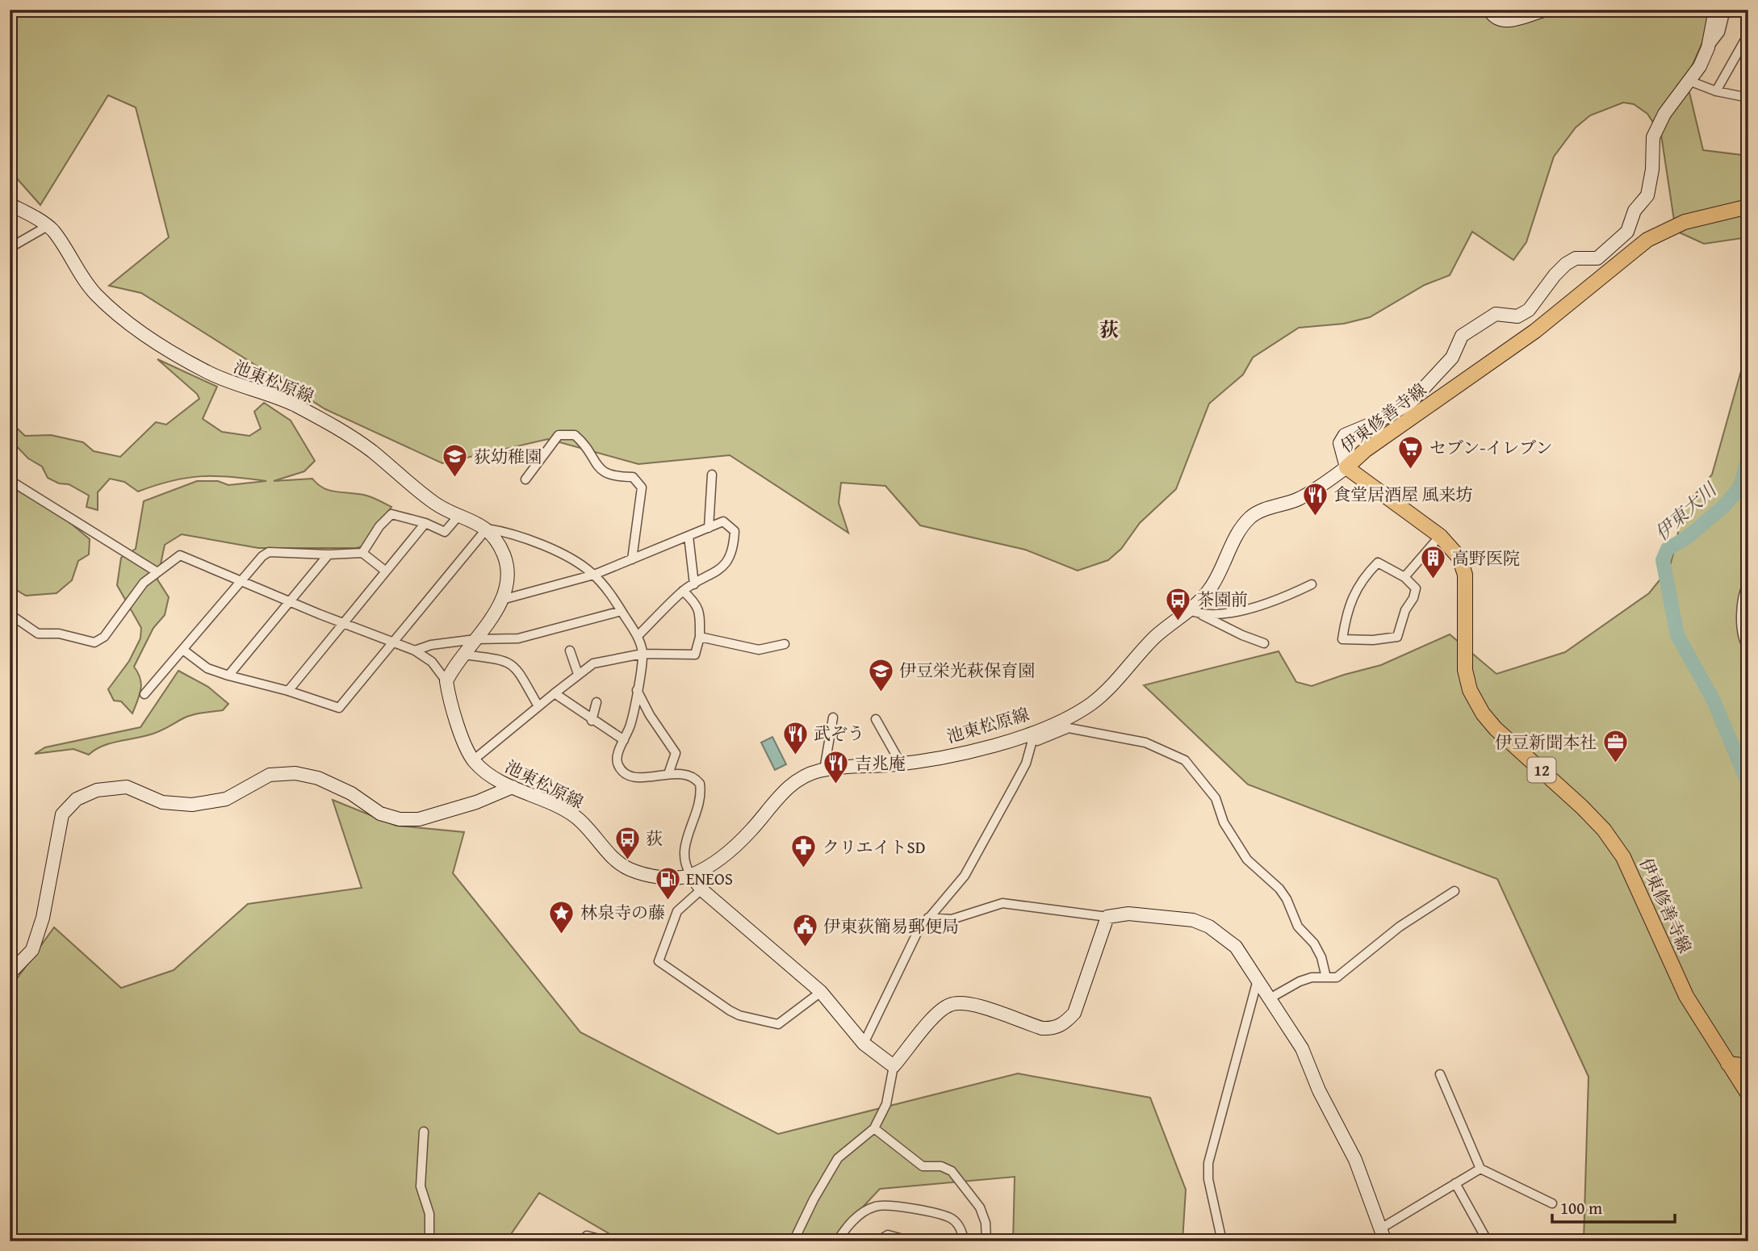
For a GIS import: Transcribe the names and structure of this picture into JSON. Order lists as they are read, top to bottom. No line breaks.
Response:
{"streets":{"main road":["伊東修善寺線","12"],"street":["池東松原線"]},"crossings":[["池東松原線","伊東修善寺線"]],"districts":["荻"],"water":["伊東大川"],"places":{"supermarket":["セブン-イレブン"],"school or university":["荻幼稚園","伊豆栄光萩保育園"],"restaurant":["食堂居酒屋 風来坊","武ぞう","吉兆庵"],"building":["高野医院"],"bus stop":["茶園前","荻"],"office":["伊豆新聞本社"],"pharmacy":["クリエイトSD"],"fuel station":["ENEOS"],"place":["林泉寺の藤"],"public building":["伊東荻簡易郵便局"]},"scale_bar":"100 m"}
